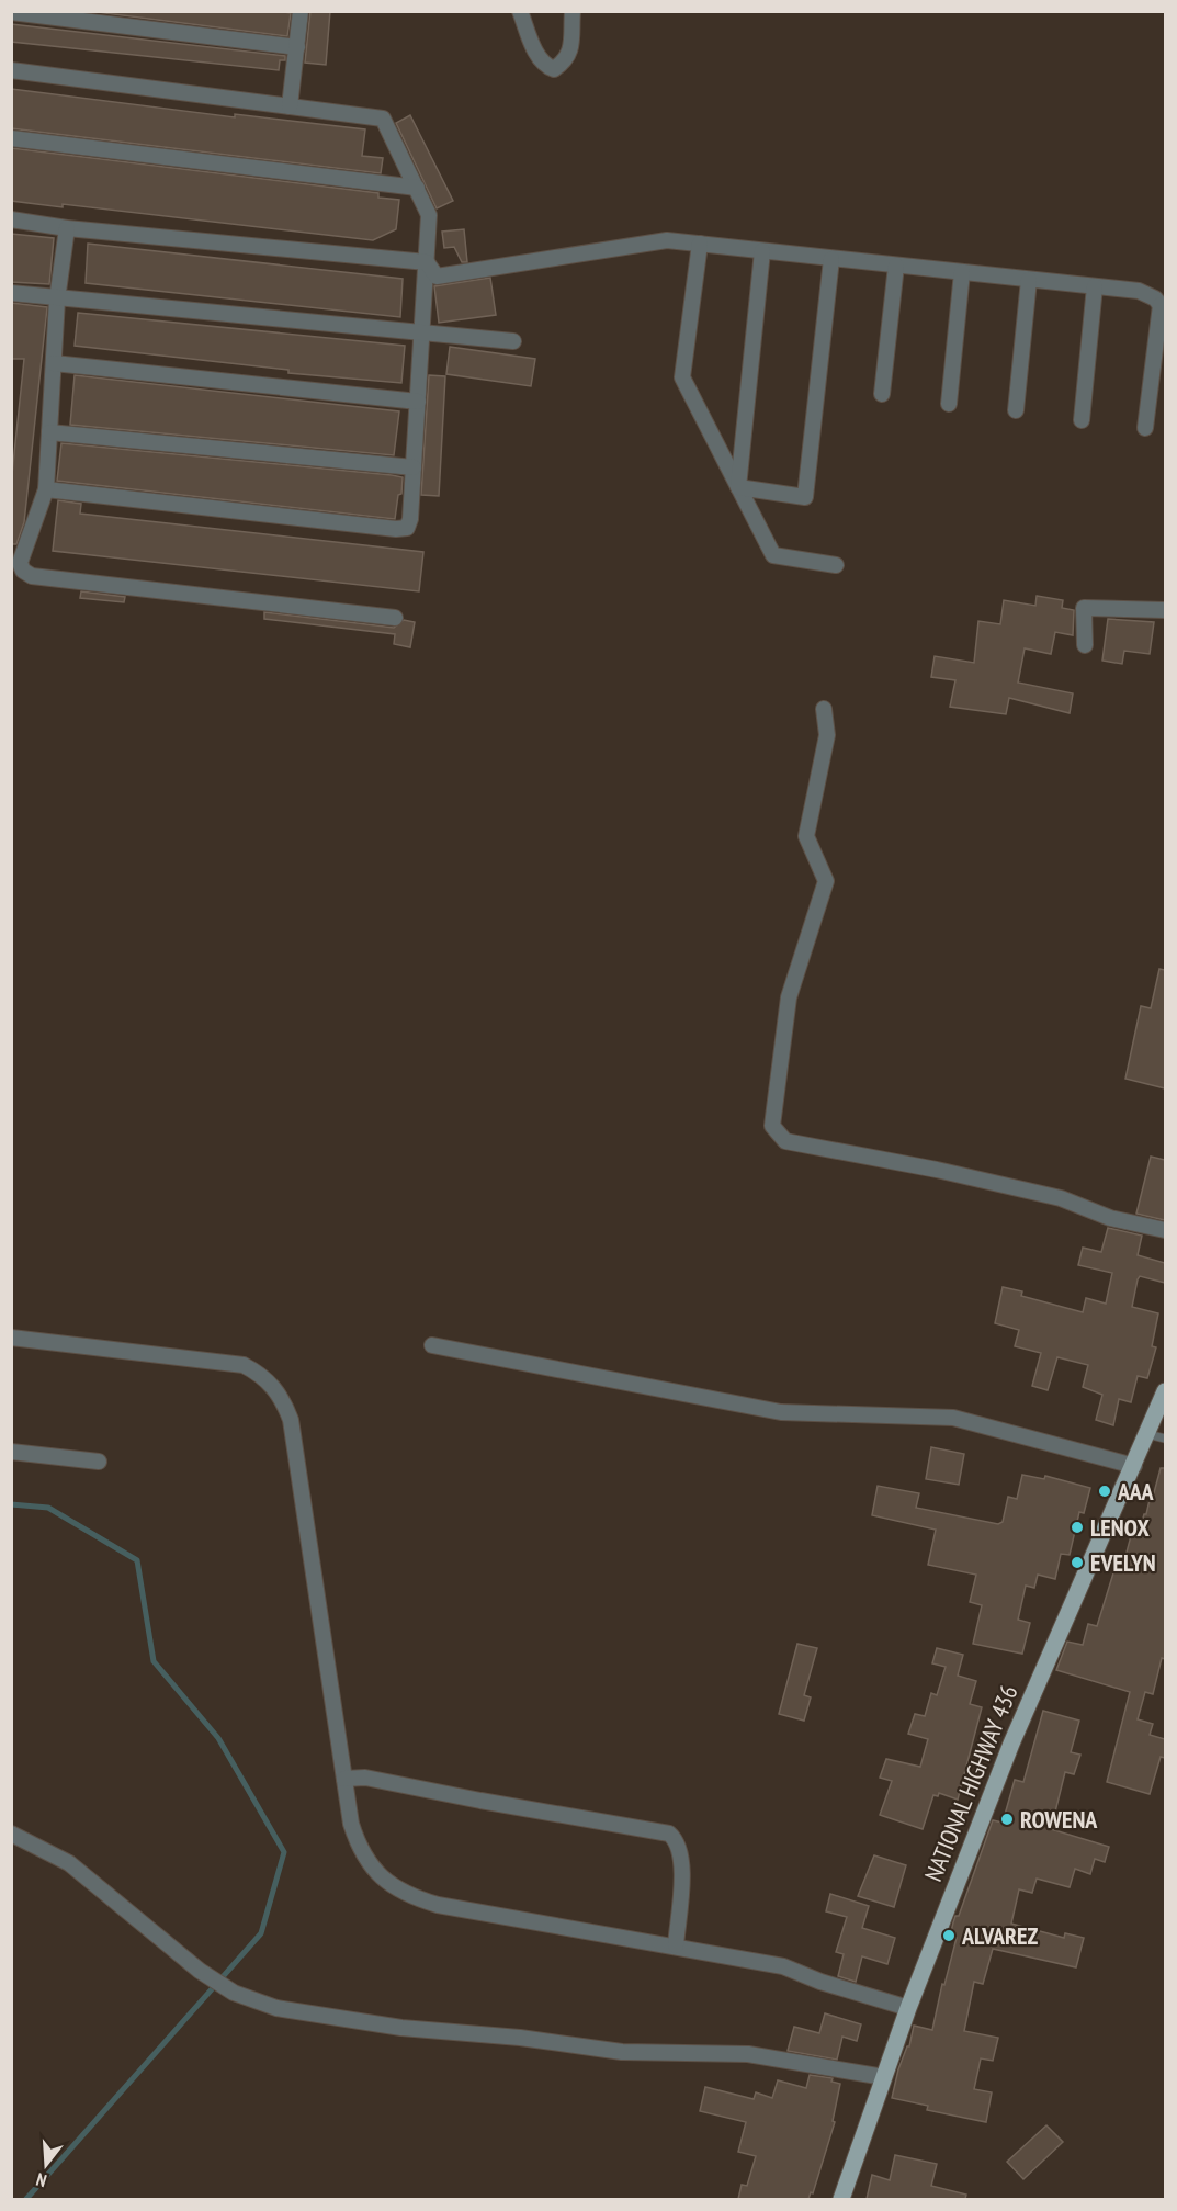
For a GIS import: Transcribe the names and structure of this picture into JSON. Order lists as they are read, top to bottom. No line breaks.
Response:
{"streets":{"main road":["NATIONAL HIGHWAY 436"]},"places":["AAA","LENOX","EVELYN","ROWENA","ALVAREZ"],"north":"bottom"}
